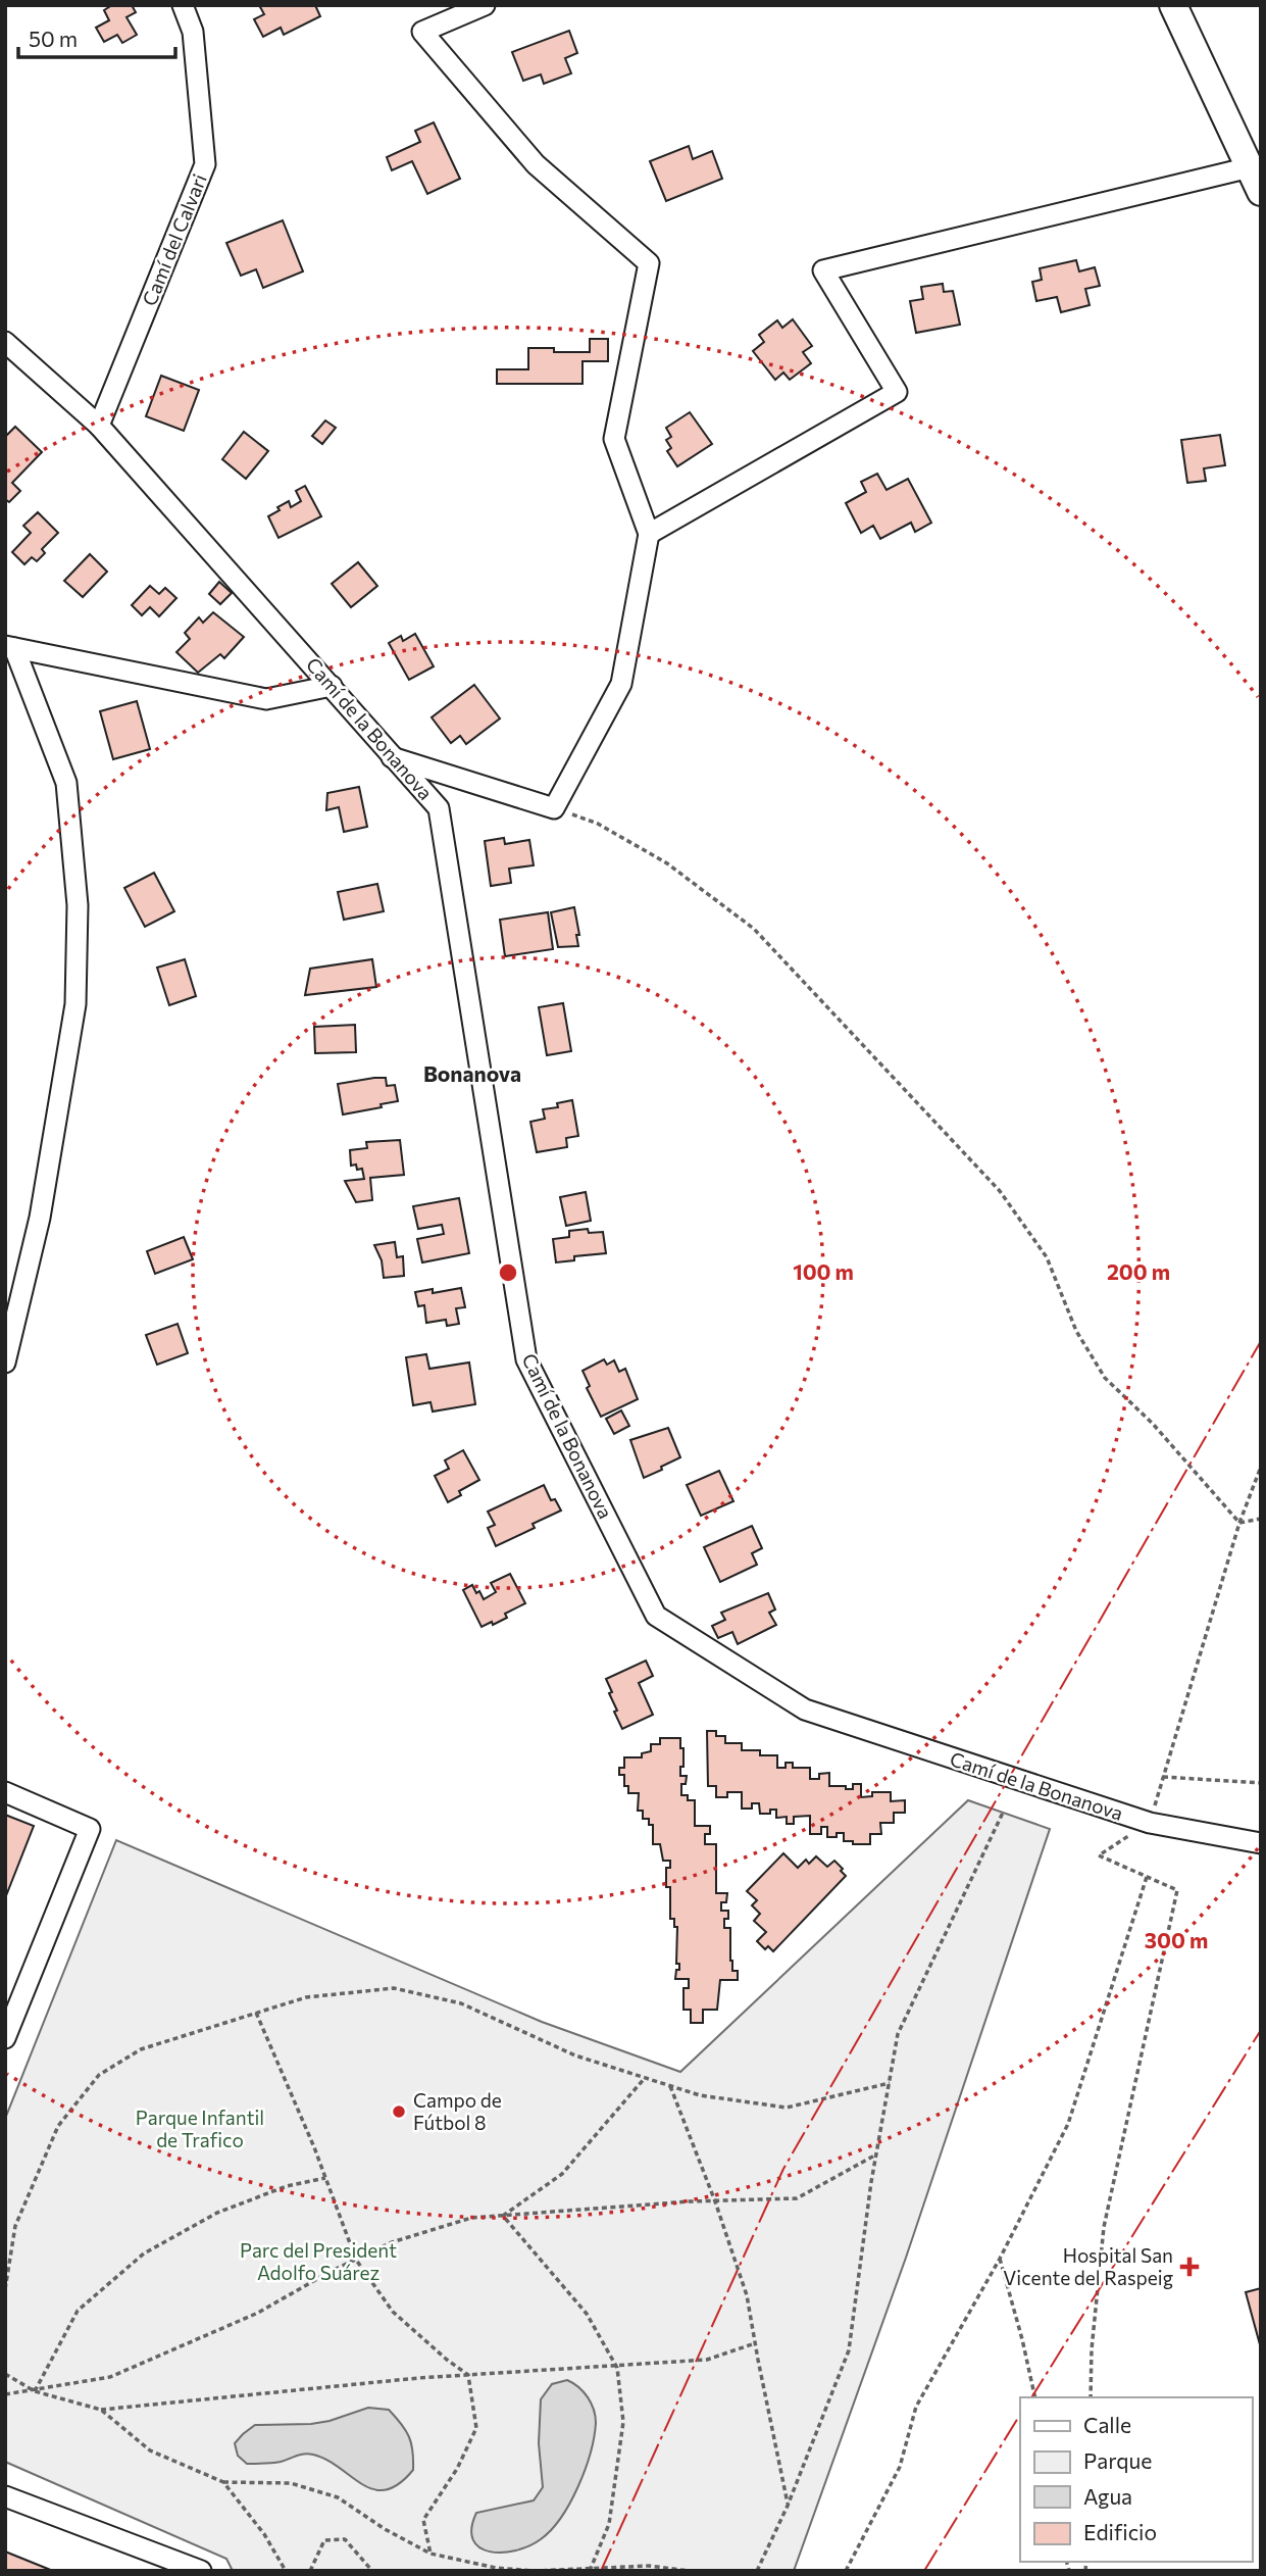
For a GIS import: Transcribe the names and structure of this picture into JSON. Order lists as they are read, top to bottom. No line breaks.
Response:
{"streets":{"street":["Camí del Calvari","Camí de la Bonanova"]},"crossings":[["Camí del Calvari","Camí de la Bonanova"]],"districts":["Bonanova"],"parks":["Parque Infantil de Trafico","Parc del President Adolfo Suárez"],"places":{"other":["Campo de Fútbol 8"],"health":["Hospital San Vicente del Raspeig"]},"legend":["Calle","Parque","Agua","Edificio"],"scale_bar":"50 m","rings":["100 m","200 m","300 m"]}
